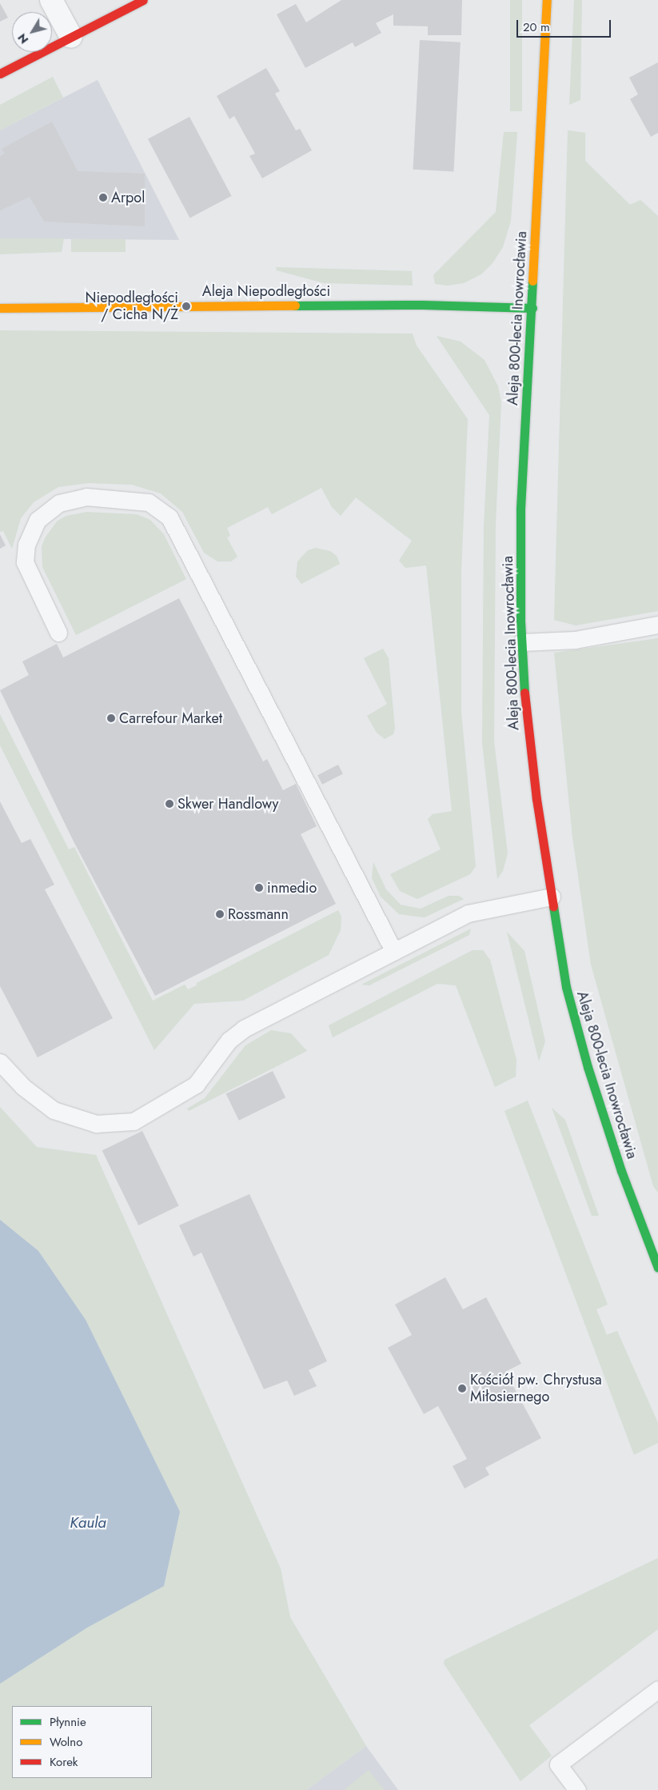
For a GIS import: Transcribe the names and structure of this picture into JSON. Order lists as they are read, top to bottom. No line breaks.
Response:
{"streets":{"street":["Aleja Niepodległości","Aleja 800-lecia Inowrocławia"]},"crossings":[["Aleja Niepodległości","Aleja 800-lecia Inowrocławia"]],"water":["Kaula"],"places":["Arpol","Niepodległości / Cicha N/Ż","Carrefour Market","Skwer Handlowy","inmedio","Rossmann","Kościół pw. Chrystusa Miłosiernego"],"legend":["Płynnie","Wolno","Korek"],"scale_bar":"20 m","north":"bottom left"}
